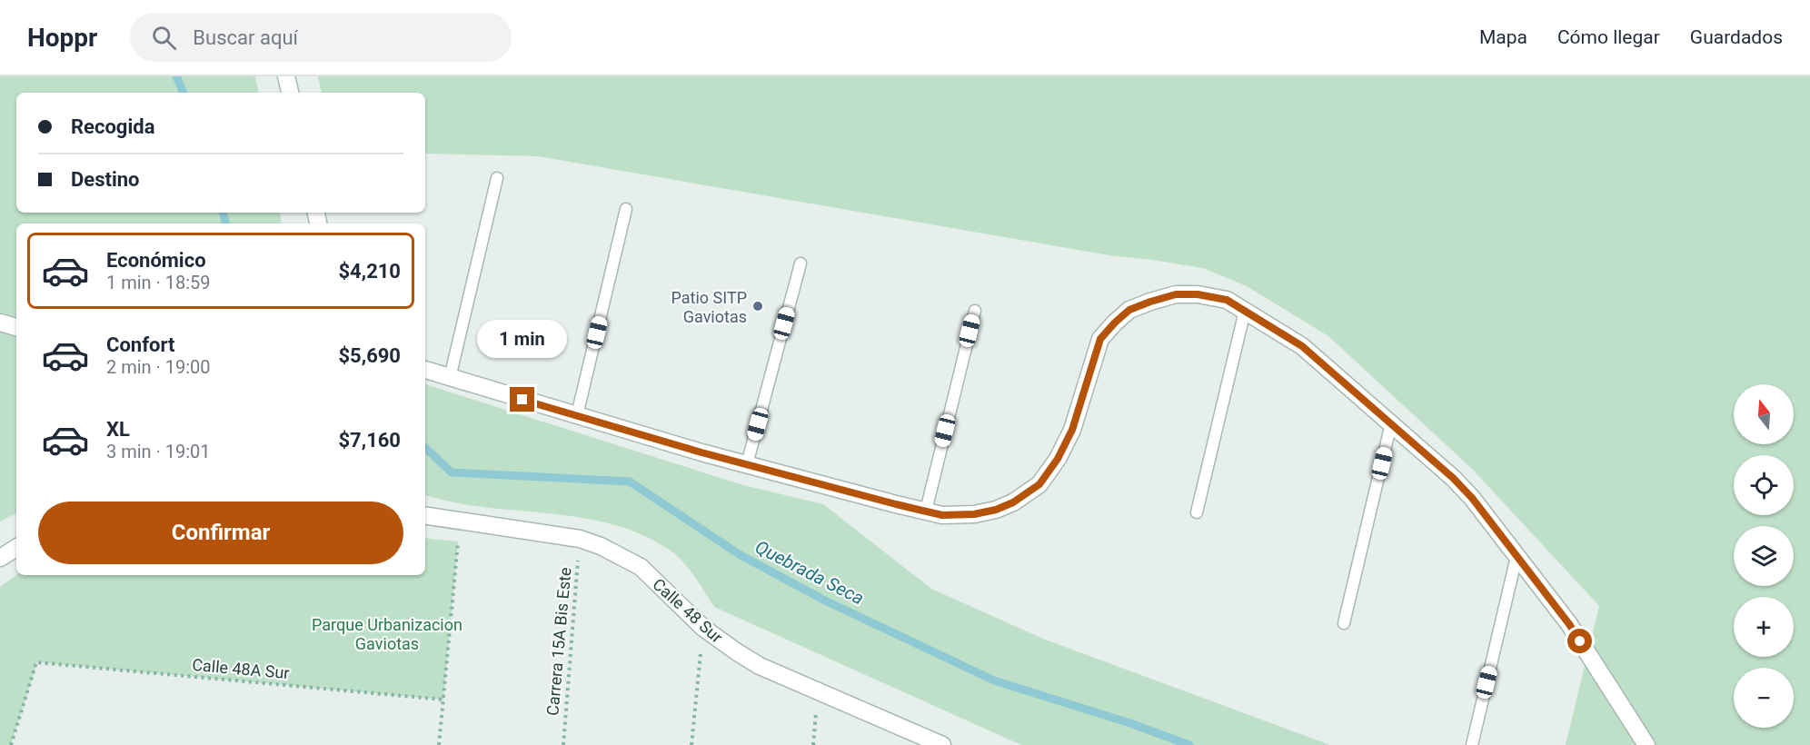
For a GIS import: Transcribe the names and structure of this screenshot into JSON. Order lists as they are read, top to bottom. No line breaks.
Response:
{"streets":{"street":["Calle 48 Sur"],"path":["Carrera 15A Bis Este","Calle 48A Sur"]},"crossings":[["Calle 48 Sur","Carrera 15A Bis Este"]],"water":["Quebrada Seca"],"parks":["Parque Urbanizacion Gaviotas"],"places":["Patio SITP Gaviotas"],"north":"top","page":{"header":"Hoppr","search":"Buscar aquí","nav":["Mapa","Cómo llegar","Guardados"],"banner":["Recogida","Destino"],"list":[{"name":"Económico","note":"1 min · 18:59","value":"$4,210"},{"name":"Confort","note":"2 min · 19:00","value":"$5,690"},{"name":"XL","note":"3 min · 19:01","value":"$7,160"}],"bubble":"1 min","map_buttons":["+","−"],"buttons":"Confirmar"}}
